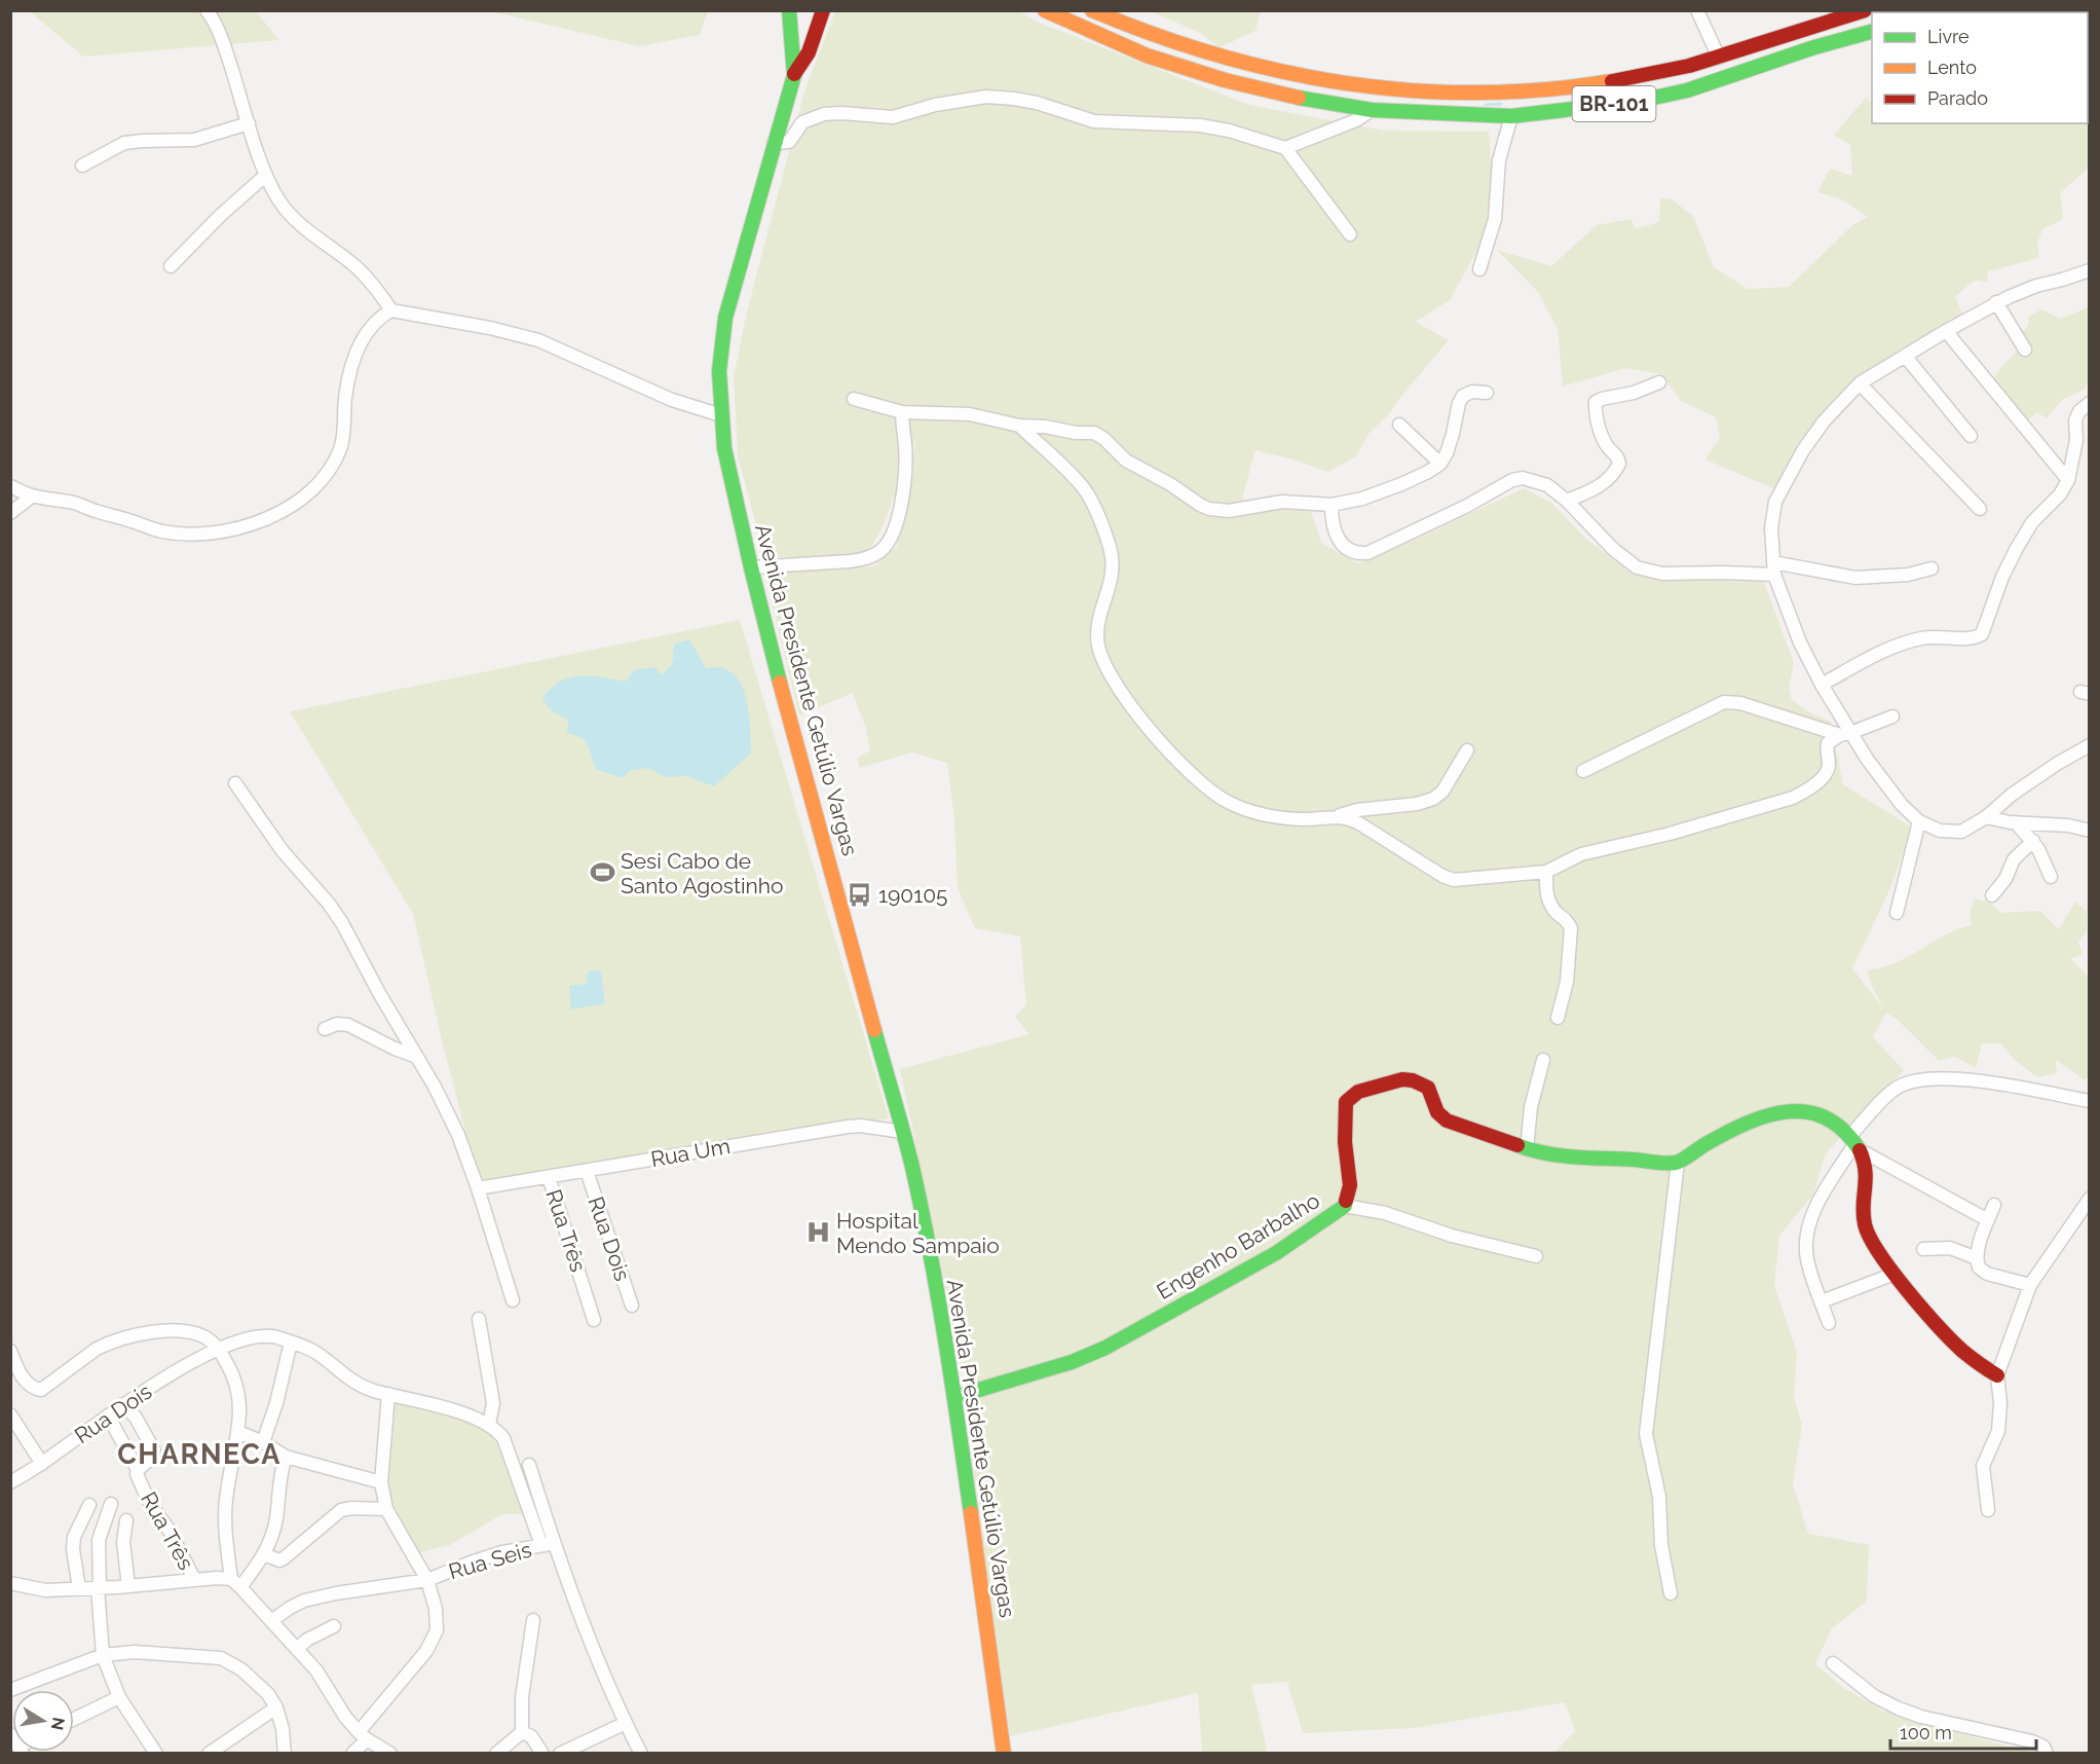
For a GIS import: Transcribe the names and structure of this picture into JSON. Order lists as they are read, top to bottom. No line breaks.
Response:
{"streets":{"main road":["BR-101","Avenida Presidente Getúlio Vargas","Engenho Barbalho"],"street":["Rua Um","Rua Três","Rua Dois","Rua Seis"]},"crossings":[["Avenida Presidente Getúlio Vargas","Rua Um"],["Avenida Presidente Getúlio Vargas","Engenho Barbalho"],["Rua Um","Rua Três"],["Rua Um","Rua Dois"],["Rua Três","Rua Dois"]],"districts":["CHARNECA"],"places":{"sports":["Sesi Cabo de Santo Agostinho"],"bus stop":["190105"],"hospital":["Hospital Mendo Sampaio"]},"legend":["Livre","Lento","Parado"],"scale_bar":"100 m","north":"right"}
